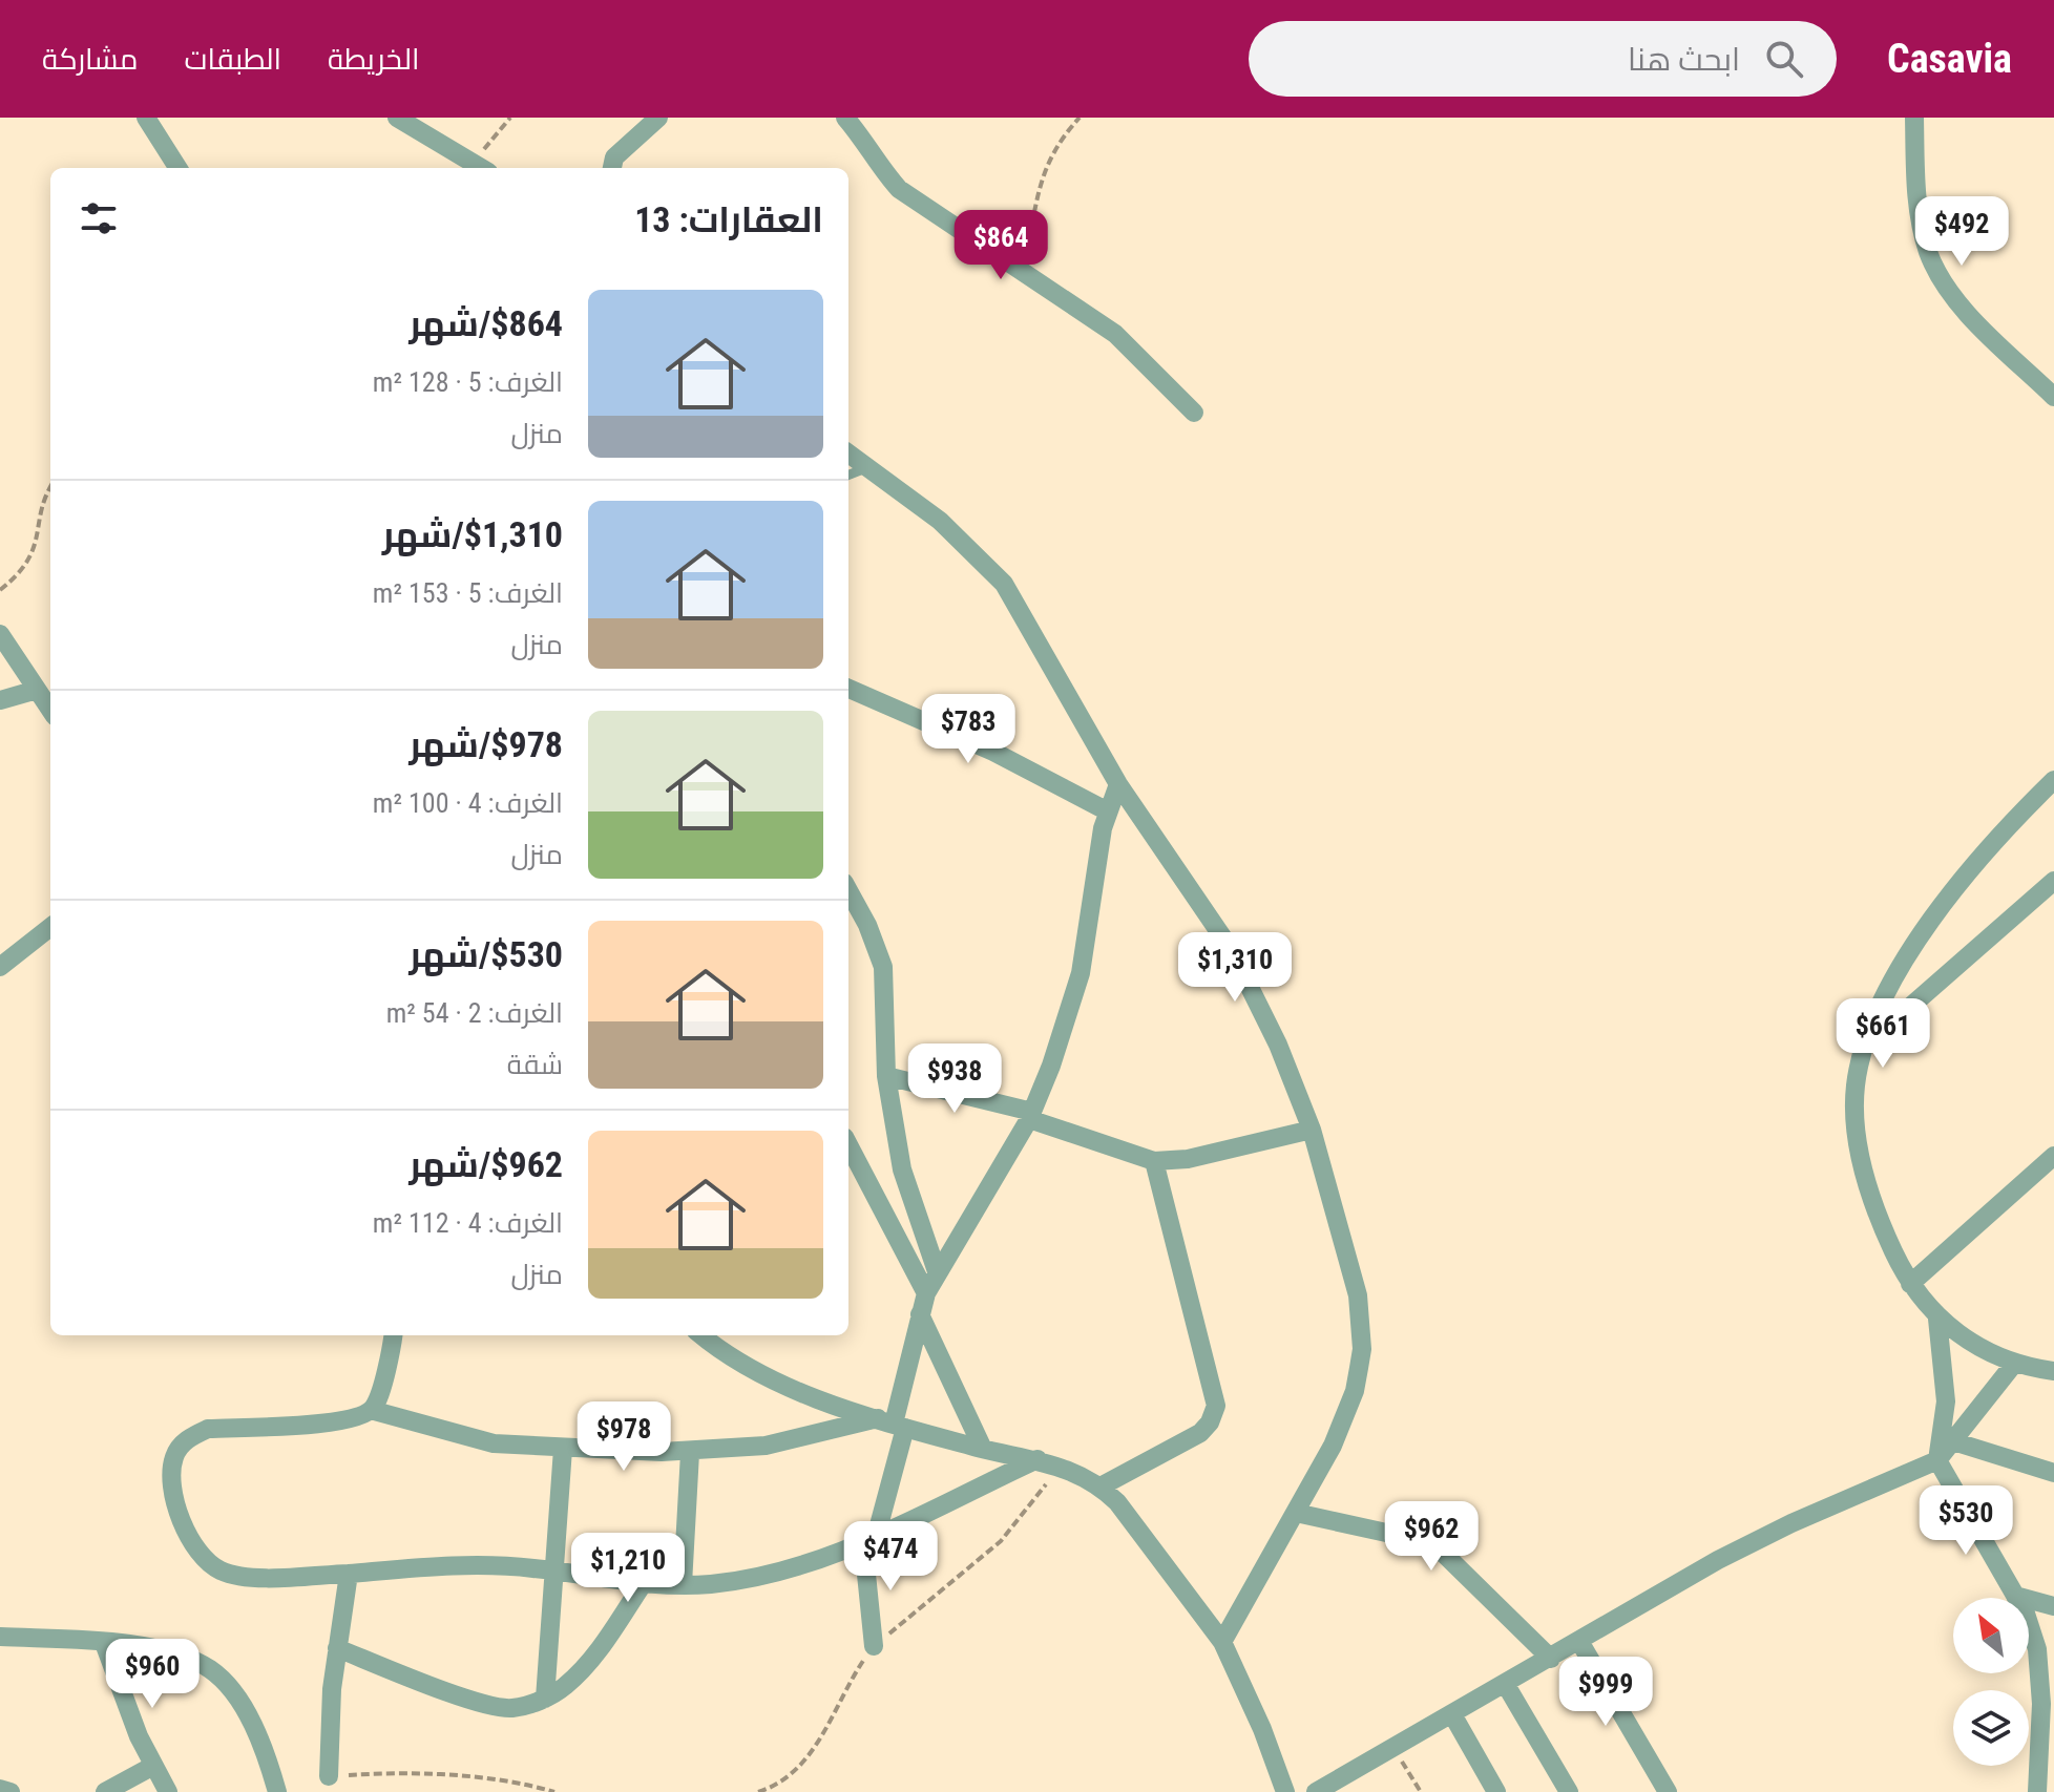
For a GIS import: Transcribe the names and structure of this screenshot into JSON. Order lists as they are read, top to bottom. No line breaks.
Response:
{"north":"top left","page":{"header":"Casavia","search":"ابحث هنا","nav":["الخريطة","الطبقات","مشاركة"],"heading":"العقارات: 13","price":["$492","$864","$783","$1,310","$661","$938","$978","$530","$962","$474","$1,210","$960","$999"],"list":[{"name":"$864/شهر","note":"الغرف: 5 · 128 m² · منزل"},{"name":"$1,310/شهر","note":"الغرف: 5 · 153 m² · منزل"},{"name":"$978/شهر","note":"الغرف: 4 · 100 m² · منزل"},{"name":"$530/شهر","note":"الغرف: 2 · 54 m² · شقة"},{"name":"$962/شهر","note":"الغرف: 4 · 112 m² · منزل"}]}}
